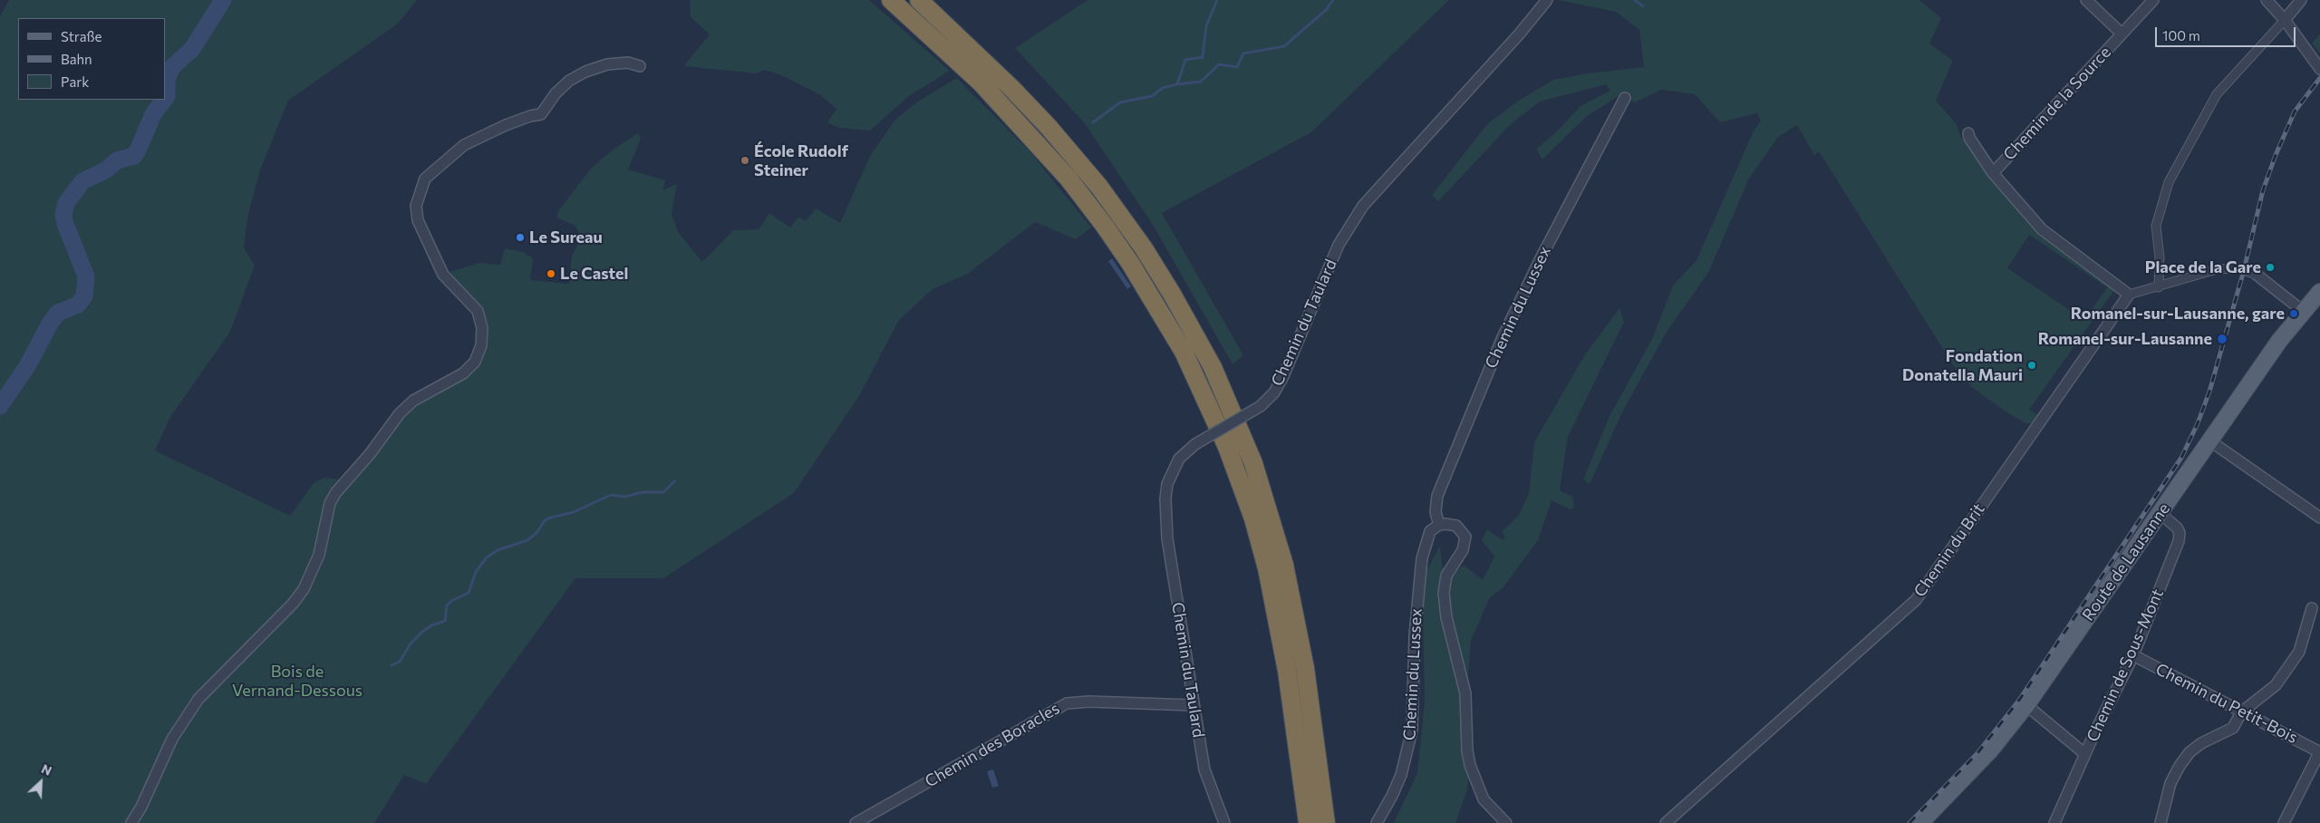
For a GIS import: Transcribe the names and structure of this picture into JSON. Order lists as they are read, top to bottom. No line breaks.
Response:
{"streets":{"main road":["Route de Lausanne"],"street":["Chemin de la Source","Chemin du Lussex","Chemin du Taulard","Chemin du Brit","Chemin de Sous-Mont","Chemin du Petit-Bois","Chemin des Boracles"]},"crossings":[["Chemin de la Source","Chemin du Brit"],["Chemin du Taulard","Chemin des Boracles"],["Route de Lausanne","Chemin de Sous-Mont"],["Chemin de Sous-Mont","Chemin du Petit-Bois"]],"parks":["Bois de Vernand-Dessous"],"places":["École Rudolf Steiner","Le Sureau","Place de la Gare","Le Castel","Romanel-sur-Lausanne, gare","Romanel-sur-Lausanne","Fondation Donatella Mauri"],"legend":["Straße","Bahn","Park"],"scale_bar":"100 m","north":"top right"}
